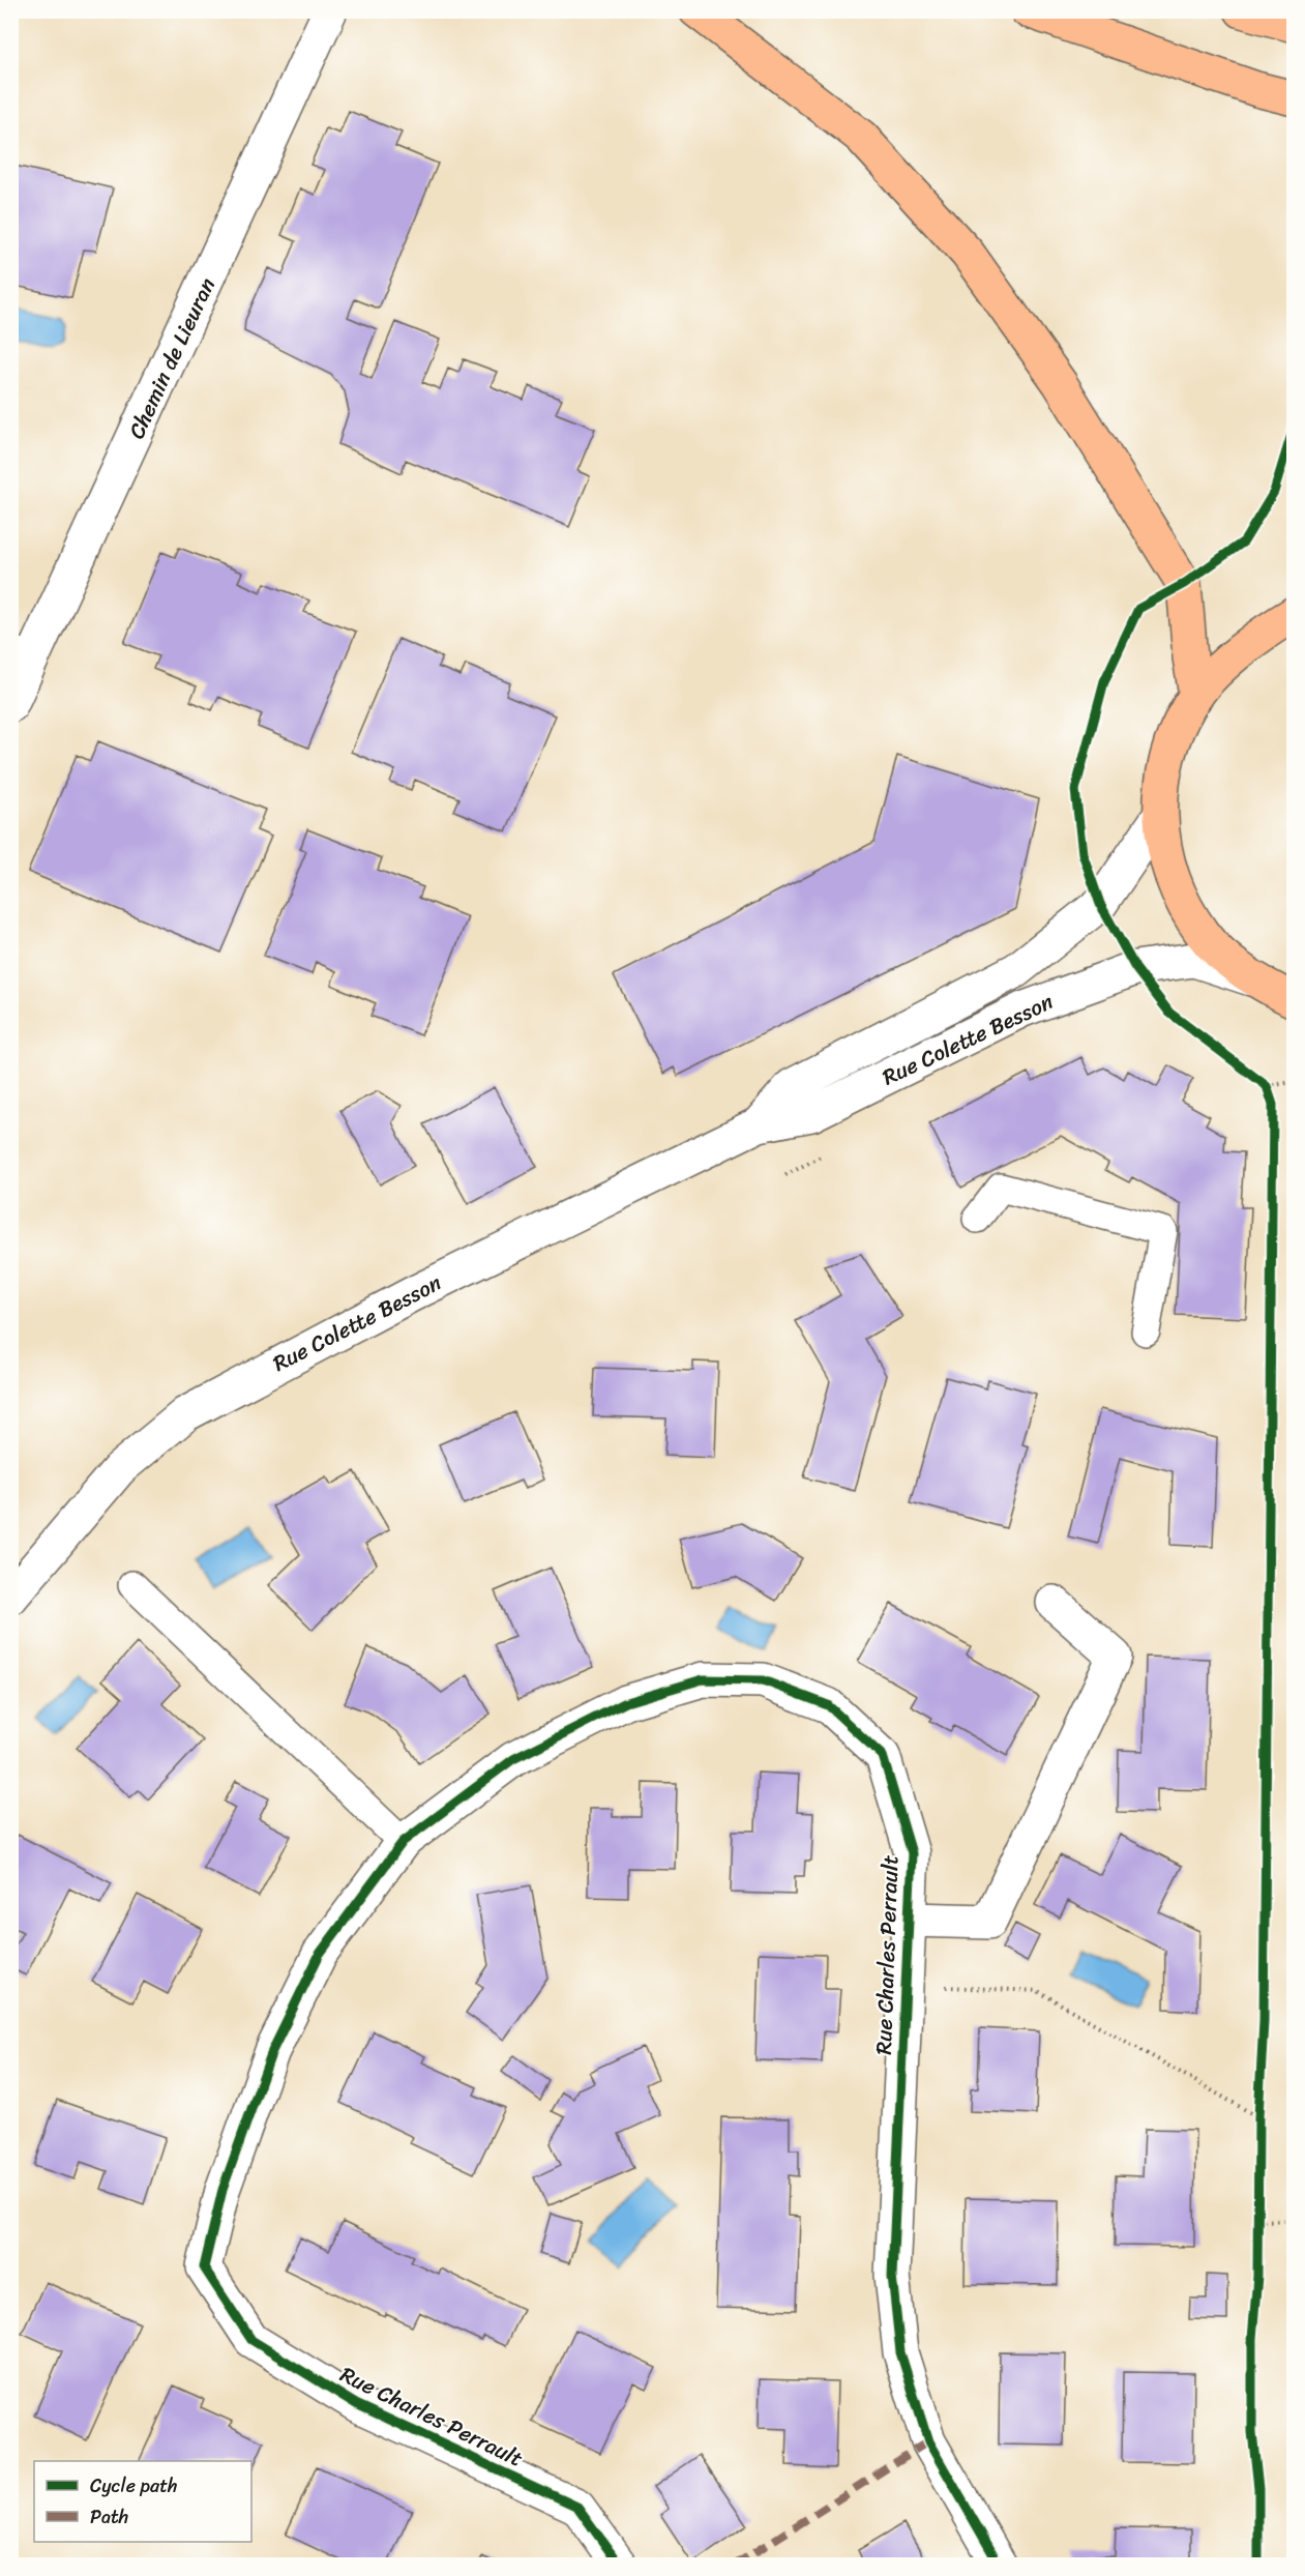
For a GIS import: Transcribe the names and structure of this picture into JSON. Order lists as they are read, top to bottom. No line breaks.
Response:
{"streets":{"street":["Chemin de Lieuran","Rue Colette Besson","Rue Charles Perrault"]},"legend":["Cycle path","Path"]}
